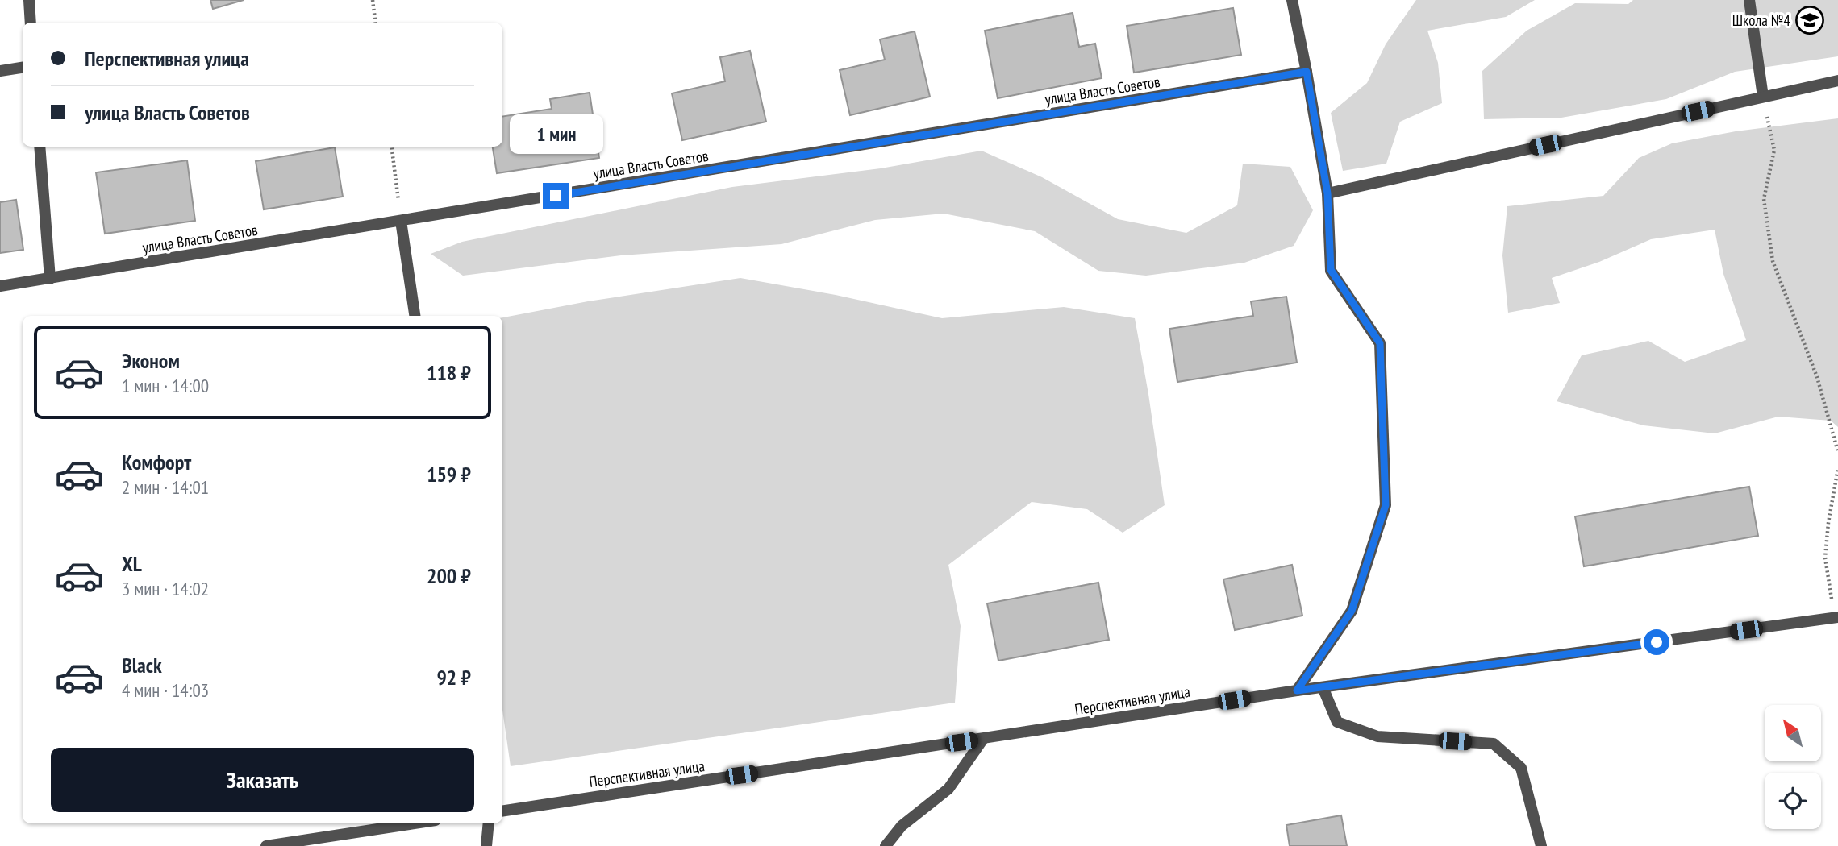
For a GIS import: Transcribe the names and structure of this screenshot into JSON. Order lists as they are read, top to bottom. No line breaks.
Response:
{"streets":{"street":["улица Власть Советов","Перспективная улица"]},"places":{"school or university":["Школа №4"]},"north":"top left","page":{"banner":["Перспективная улица","улица Власть Советов"],"bubble":"1 мин","list":[{"name":"Эконом","note":"1 мин · 14:00","value":"118 ₽"},{"name":"Комфорт","note":"2 мин · 14:01","value":"159 ₽"},{"name":"XL","note":"3 мин · 14:02","value":"200 ₽"},{"name":"Black","note":"4 мин · 14:03","value":"92 ₽"}],"buttons":"Заказать"}}
